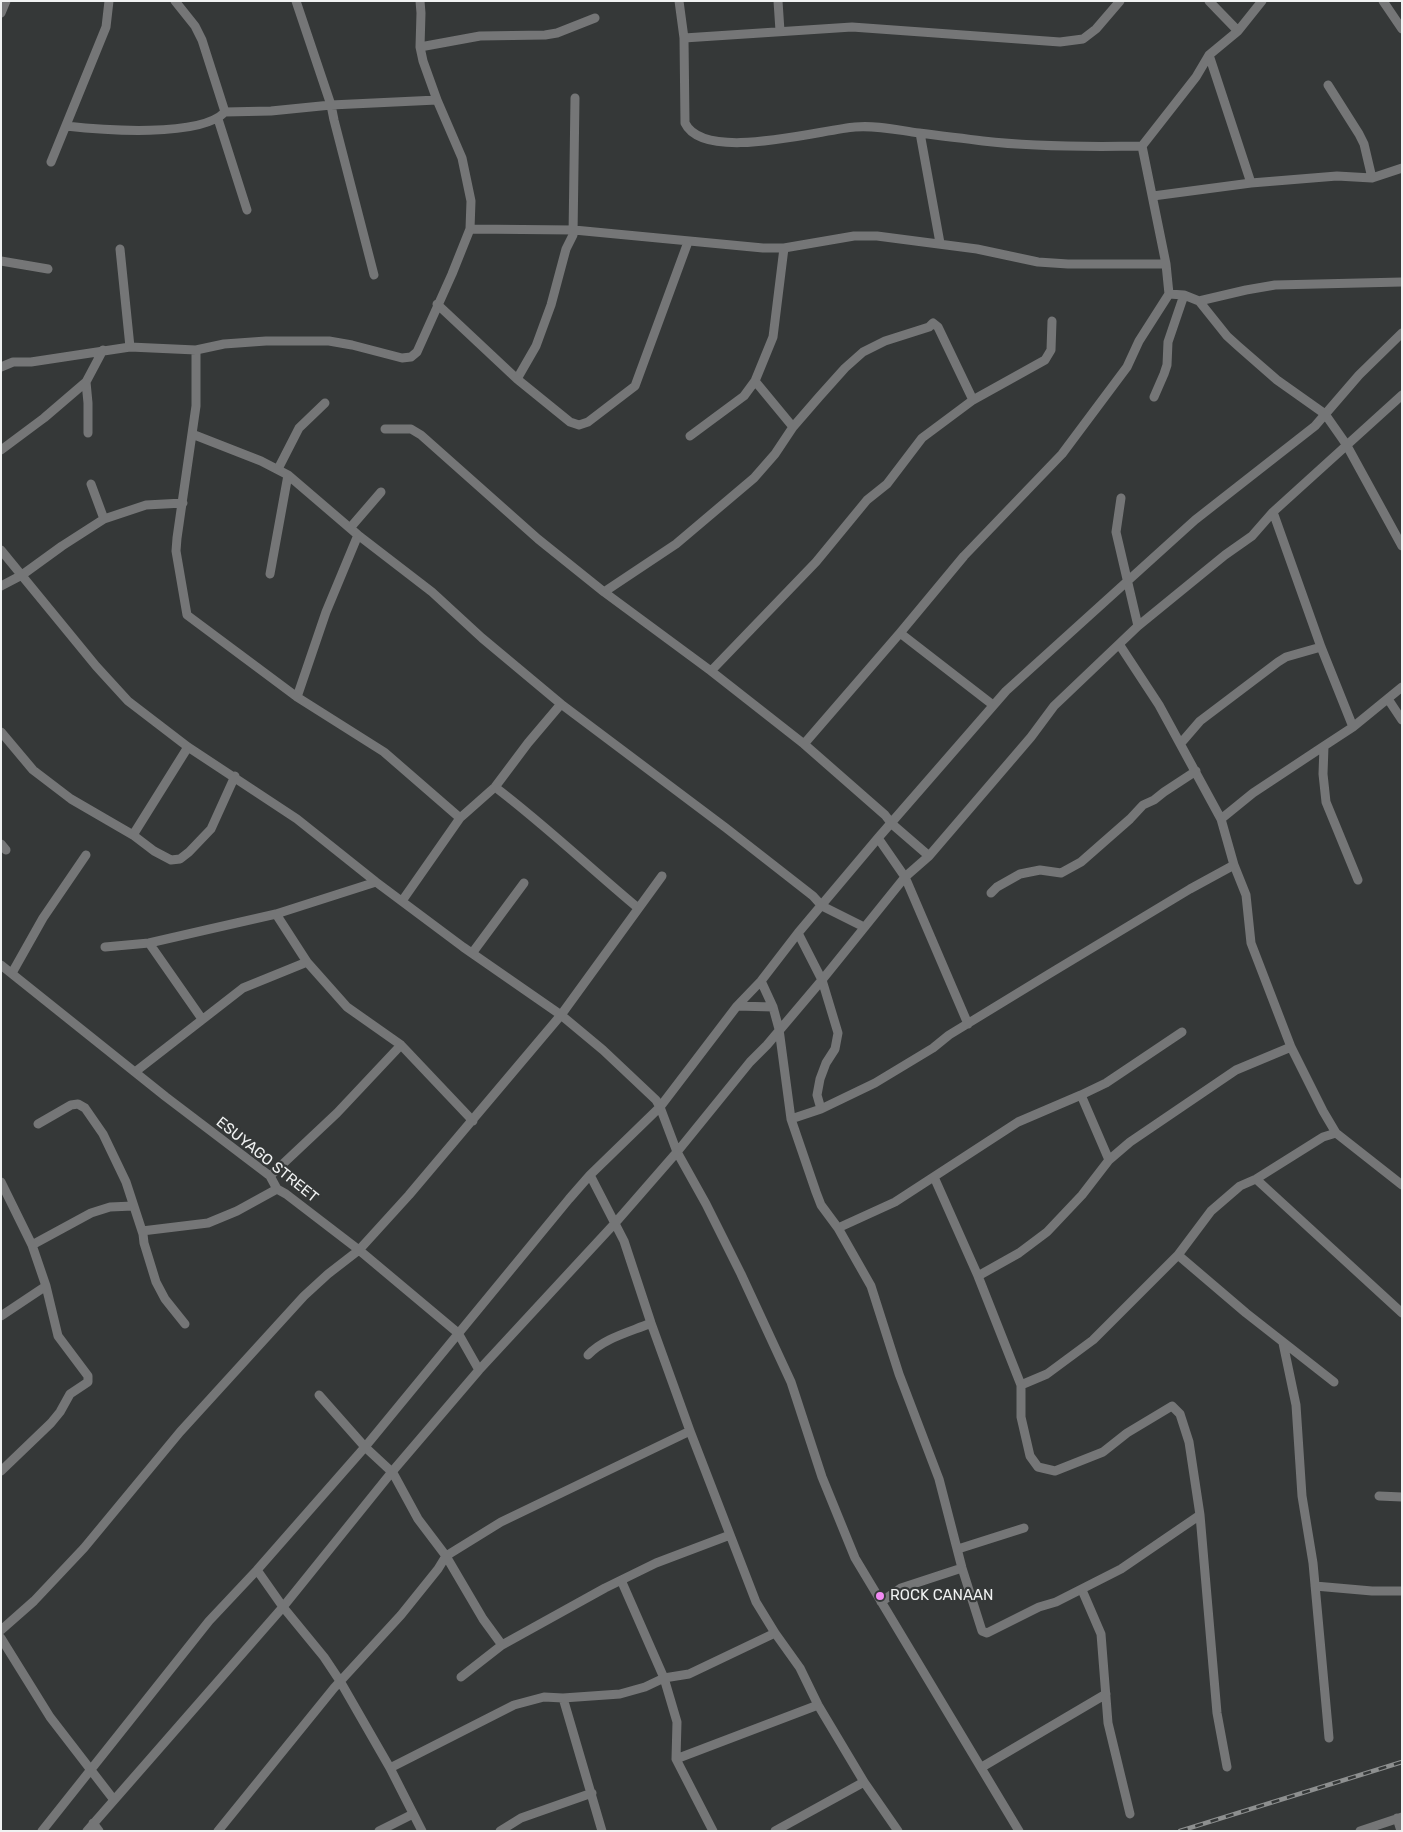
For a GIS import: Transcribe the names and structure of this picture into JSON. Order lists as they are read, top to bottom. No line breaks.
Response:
{"streets":{"street":["ESUYAGO STREET"]},"places":["ROCK CANAAN"]}
